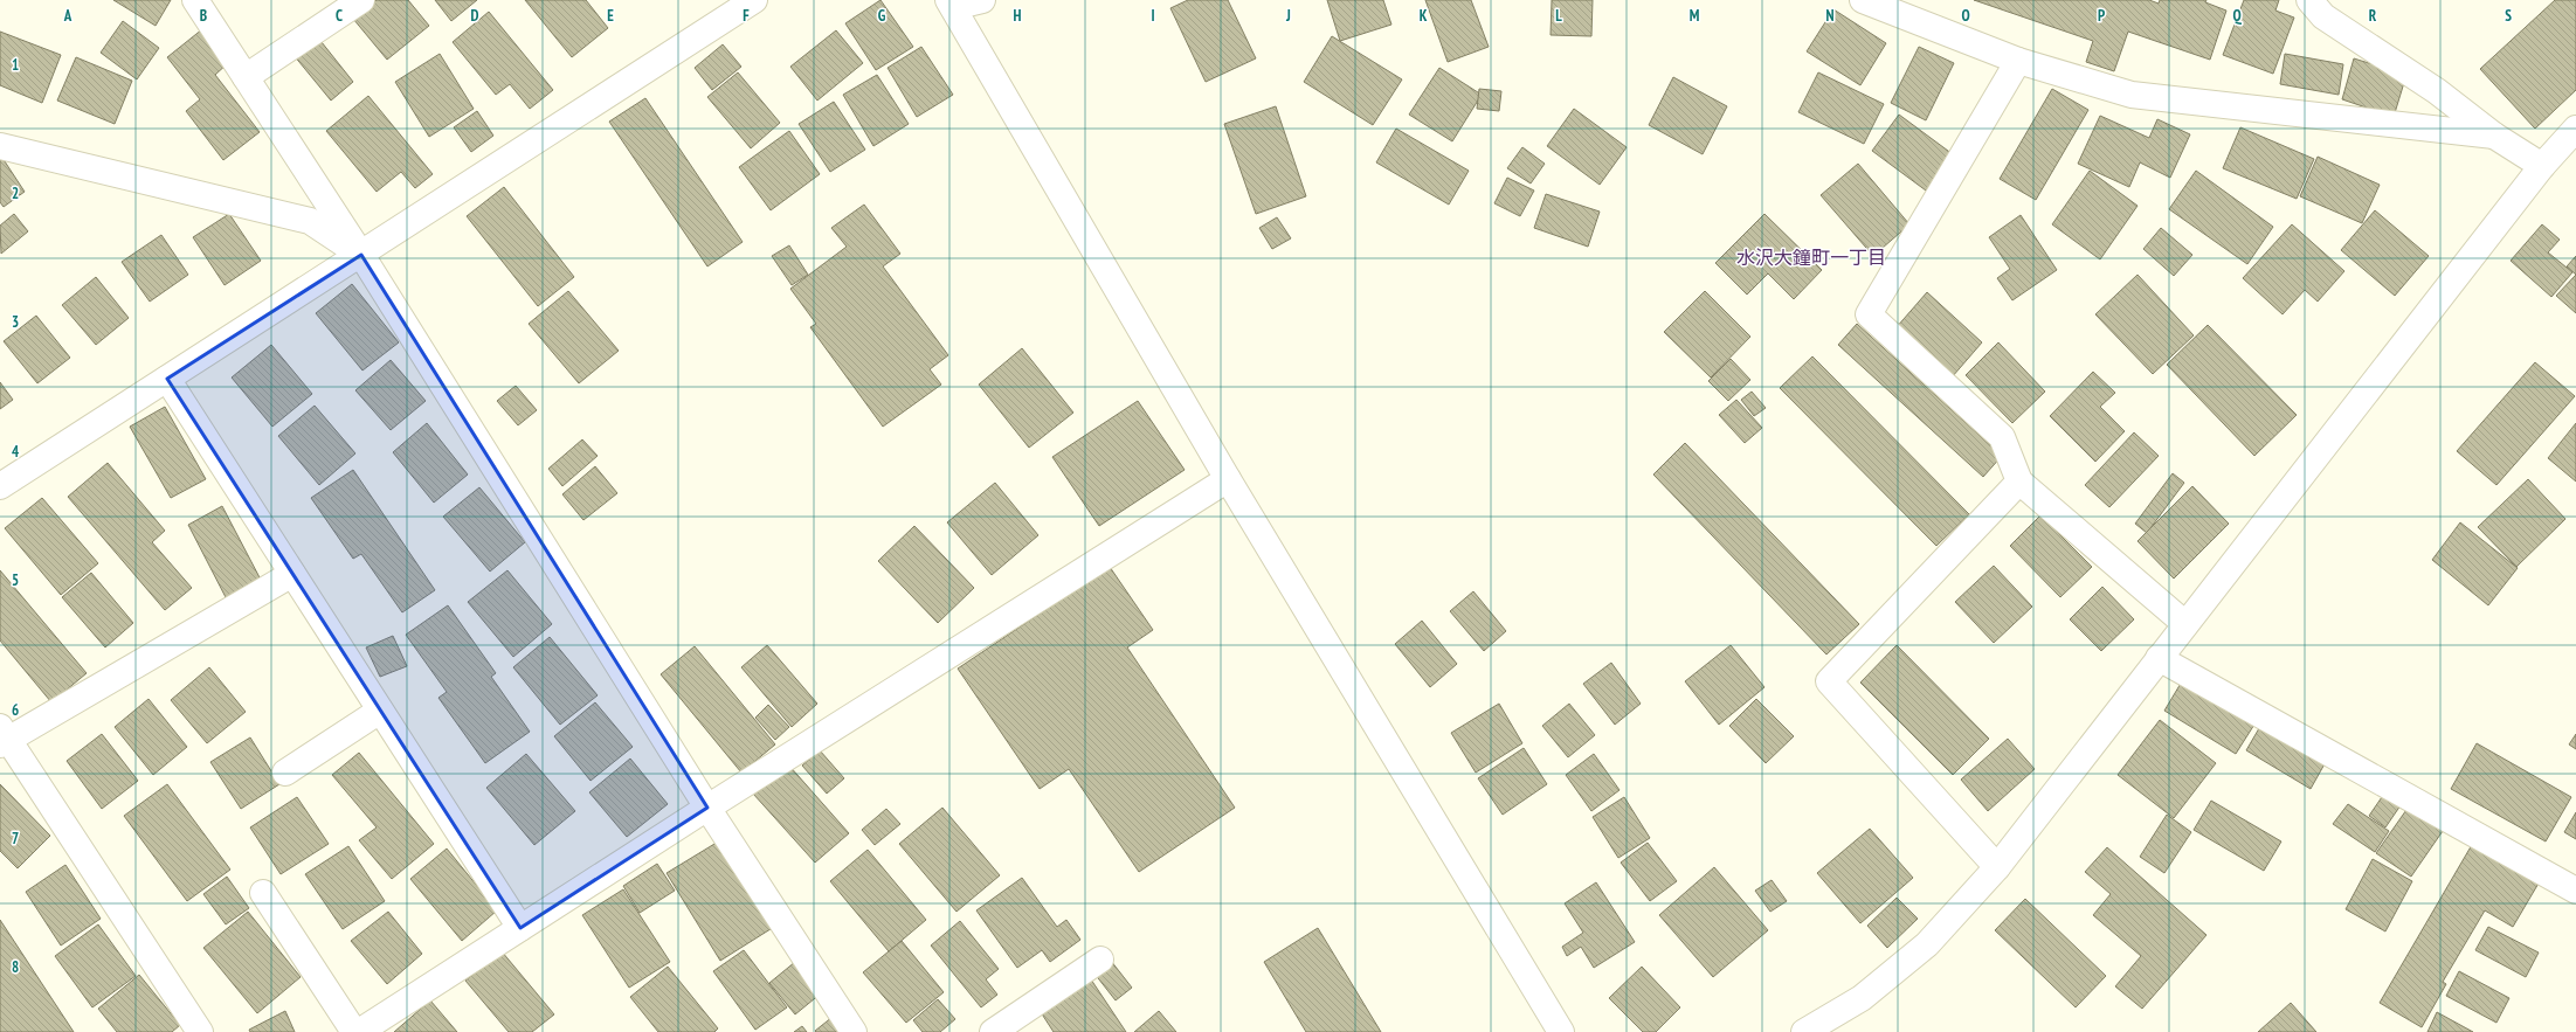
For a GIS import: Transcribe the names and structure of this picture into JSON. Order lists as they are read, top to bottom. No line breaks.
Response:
{"districts":["水沢大鐘町一丁目"],"grid":{"columns":["A","B","C","D","E","F","G","H","I","J","K","L","M","N","O","P","Q","R","S"],"rows":["1","2","3","4","5","6","7","8"]}}
